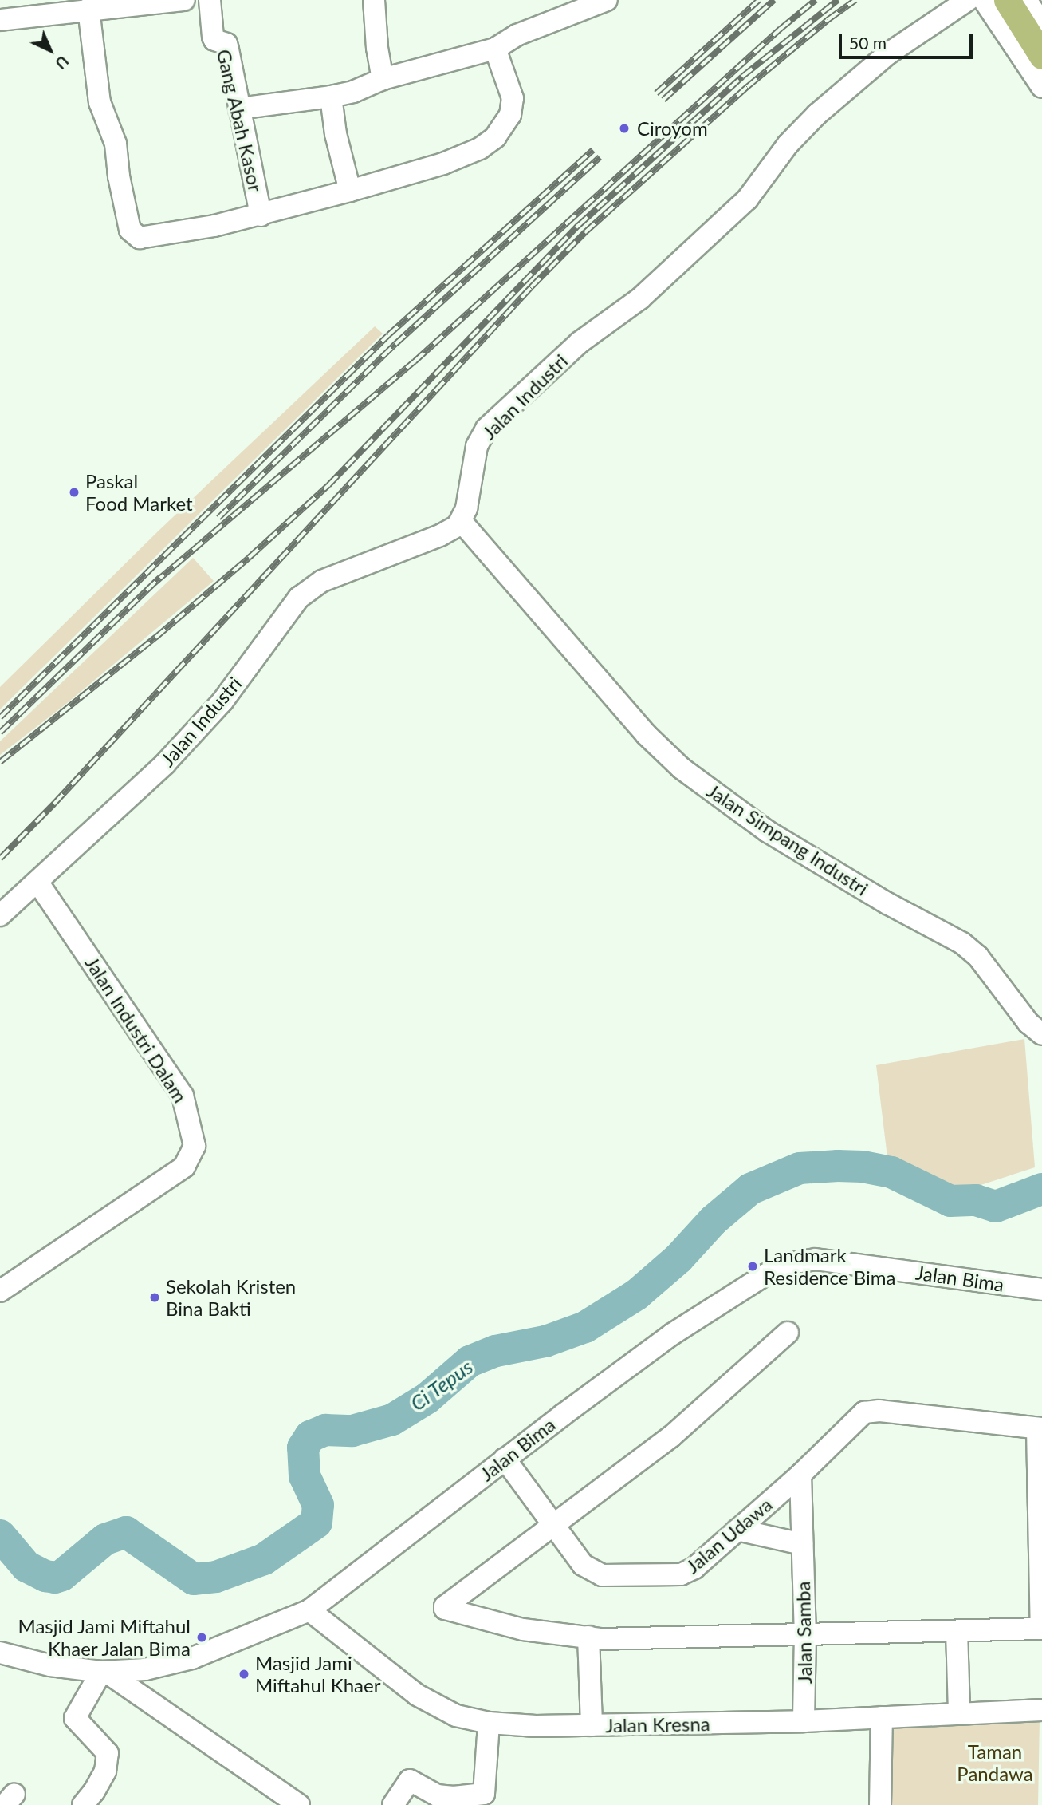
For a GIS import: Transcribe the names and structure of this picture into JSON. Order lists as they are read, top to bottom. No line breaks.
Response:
{"streets":{"street":["Gang Abah Kasor","Jalan Industri","Jalan Simpang Industri","Jalan Industri Dalam","Jalan Bima","Jalan Udawa","Jalan Samba","Jalan Kresna"]},"crossings":[["Jalan Industri","Jalan Simpang Industri"],["Jalan Industri","Jalan Industri Dalam"],["Jalan Bima","Jalan Udawa"],["Jalan Bima","Jalan Kresna"],["Jalan Udawa","Jalan Samba"],["Jalan Samba","Jalan Kresna"]],"water":["Ci Tepus"],"parks":["Taman Pandawa"],"places":["Ciroyom","Paskal Food Market","Landmark Residence Bima","Sekolah Kristen Bina Bakti","Masjid Jami Miftahul Khaer Jalan Bima","Masjid Jami Miftahul Khaer"],"scale_bar":"50 m","north":"bottom right"}
